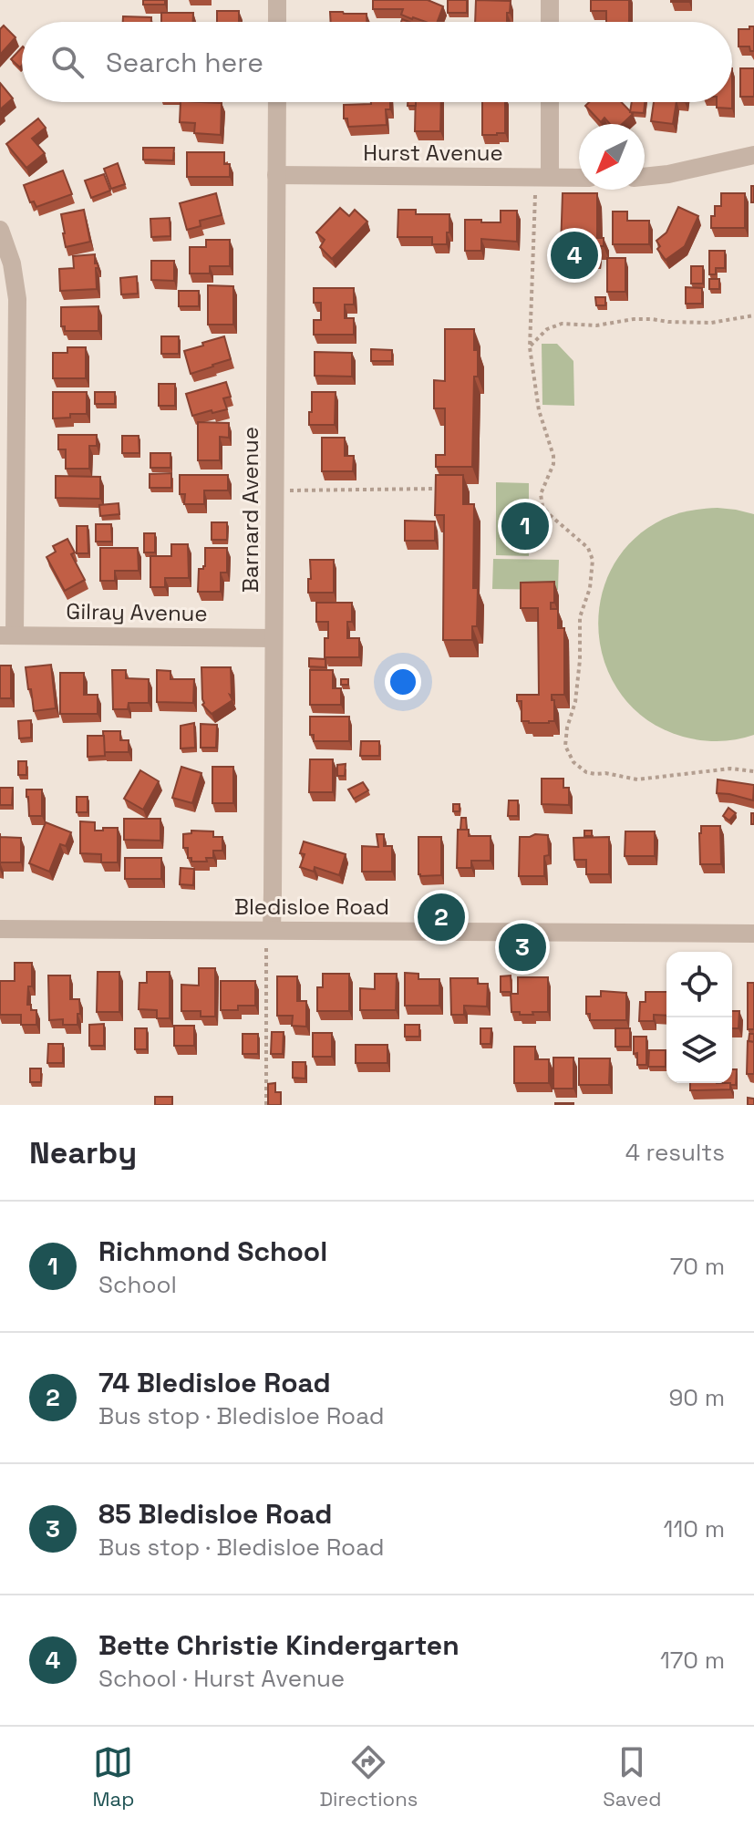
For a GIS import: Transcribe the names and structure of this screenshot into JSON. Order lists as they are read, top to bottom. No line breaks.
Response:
{"streets":{"street":["Hurst Avenue","Barnard Avenue","Gilray Avenue","Bledisloe Road"]},"crossings":[["Hurst Avenue","Barnard Avenue"],["Barnard Avenue","Gilray Avenue"],["Barnard Avenue","Bledisloe Road"]],"north":"bottom left","page":{"search":"Search here","pins":["4","1","2","3"],"heading":["Nearby","4 results"],"list":[{"mark":"1","name":"Richmond School","note":"School","value":"70 m"},{"mark":"2","name":"74 Bledisloe Road","note":"Bus stop · Bledisloe Road","value":"90 m"},{"mark":"3","name":"85 Bledisloe Road","note":"Bus stop · Bledisloe Road","value":"110 m"},{"mark":"4","name":"Bette Christie Kindergarten","note":"School · Hurst Avenue","value":"170 m"}],"nav":["Map","Directions","Saved"]}}
